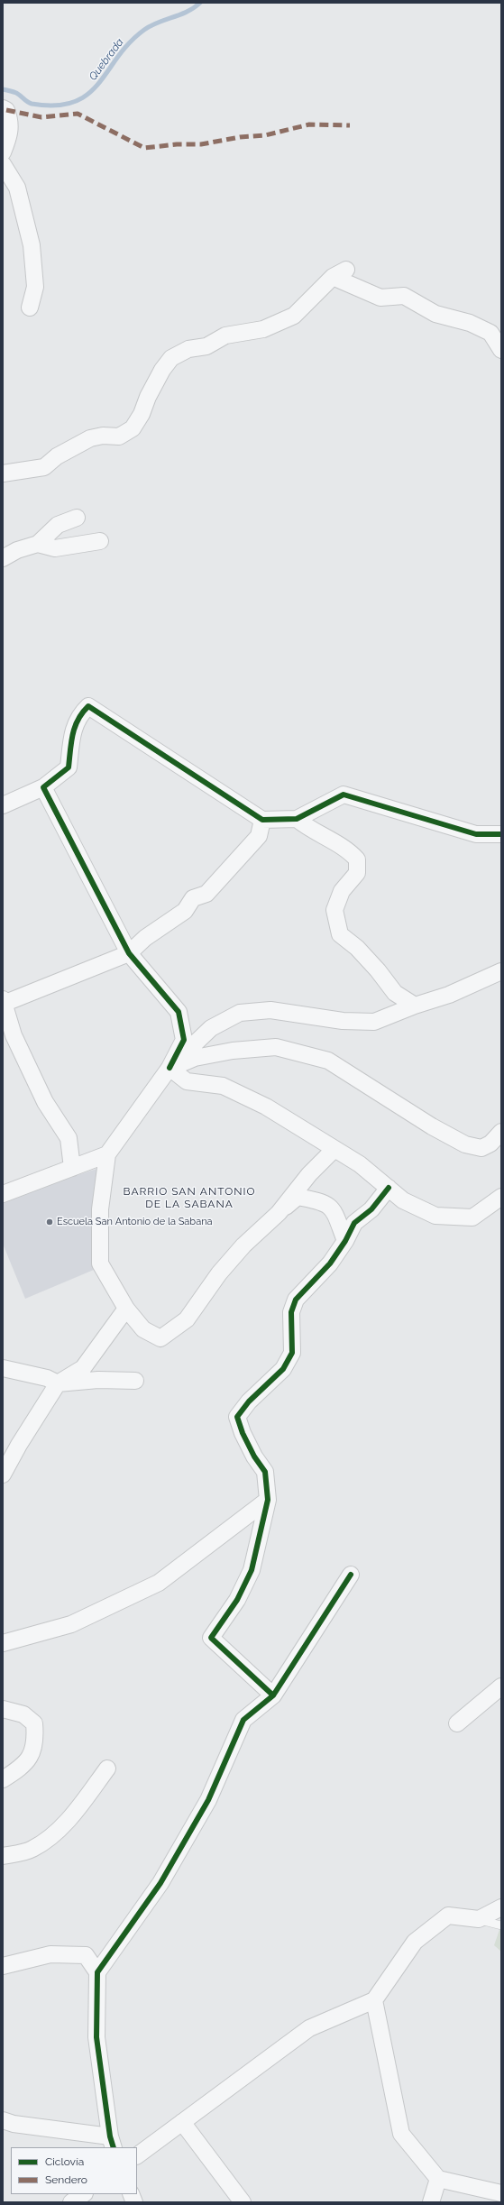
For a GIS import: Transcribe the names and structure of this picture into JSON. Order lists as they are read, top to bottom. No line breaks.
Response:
{"districts":["BARRIO SAN ANTONIO DE LA SABANA"],"water":["Quebrada"],"places":["Escuela San Antonio de la Sabana"],"legend":["Ciclovía","Sendero"]}
